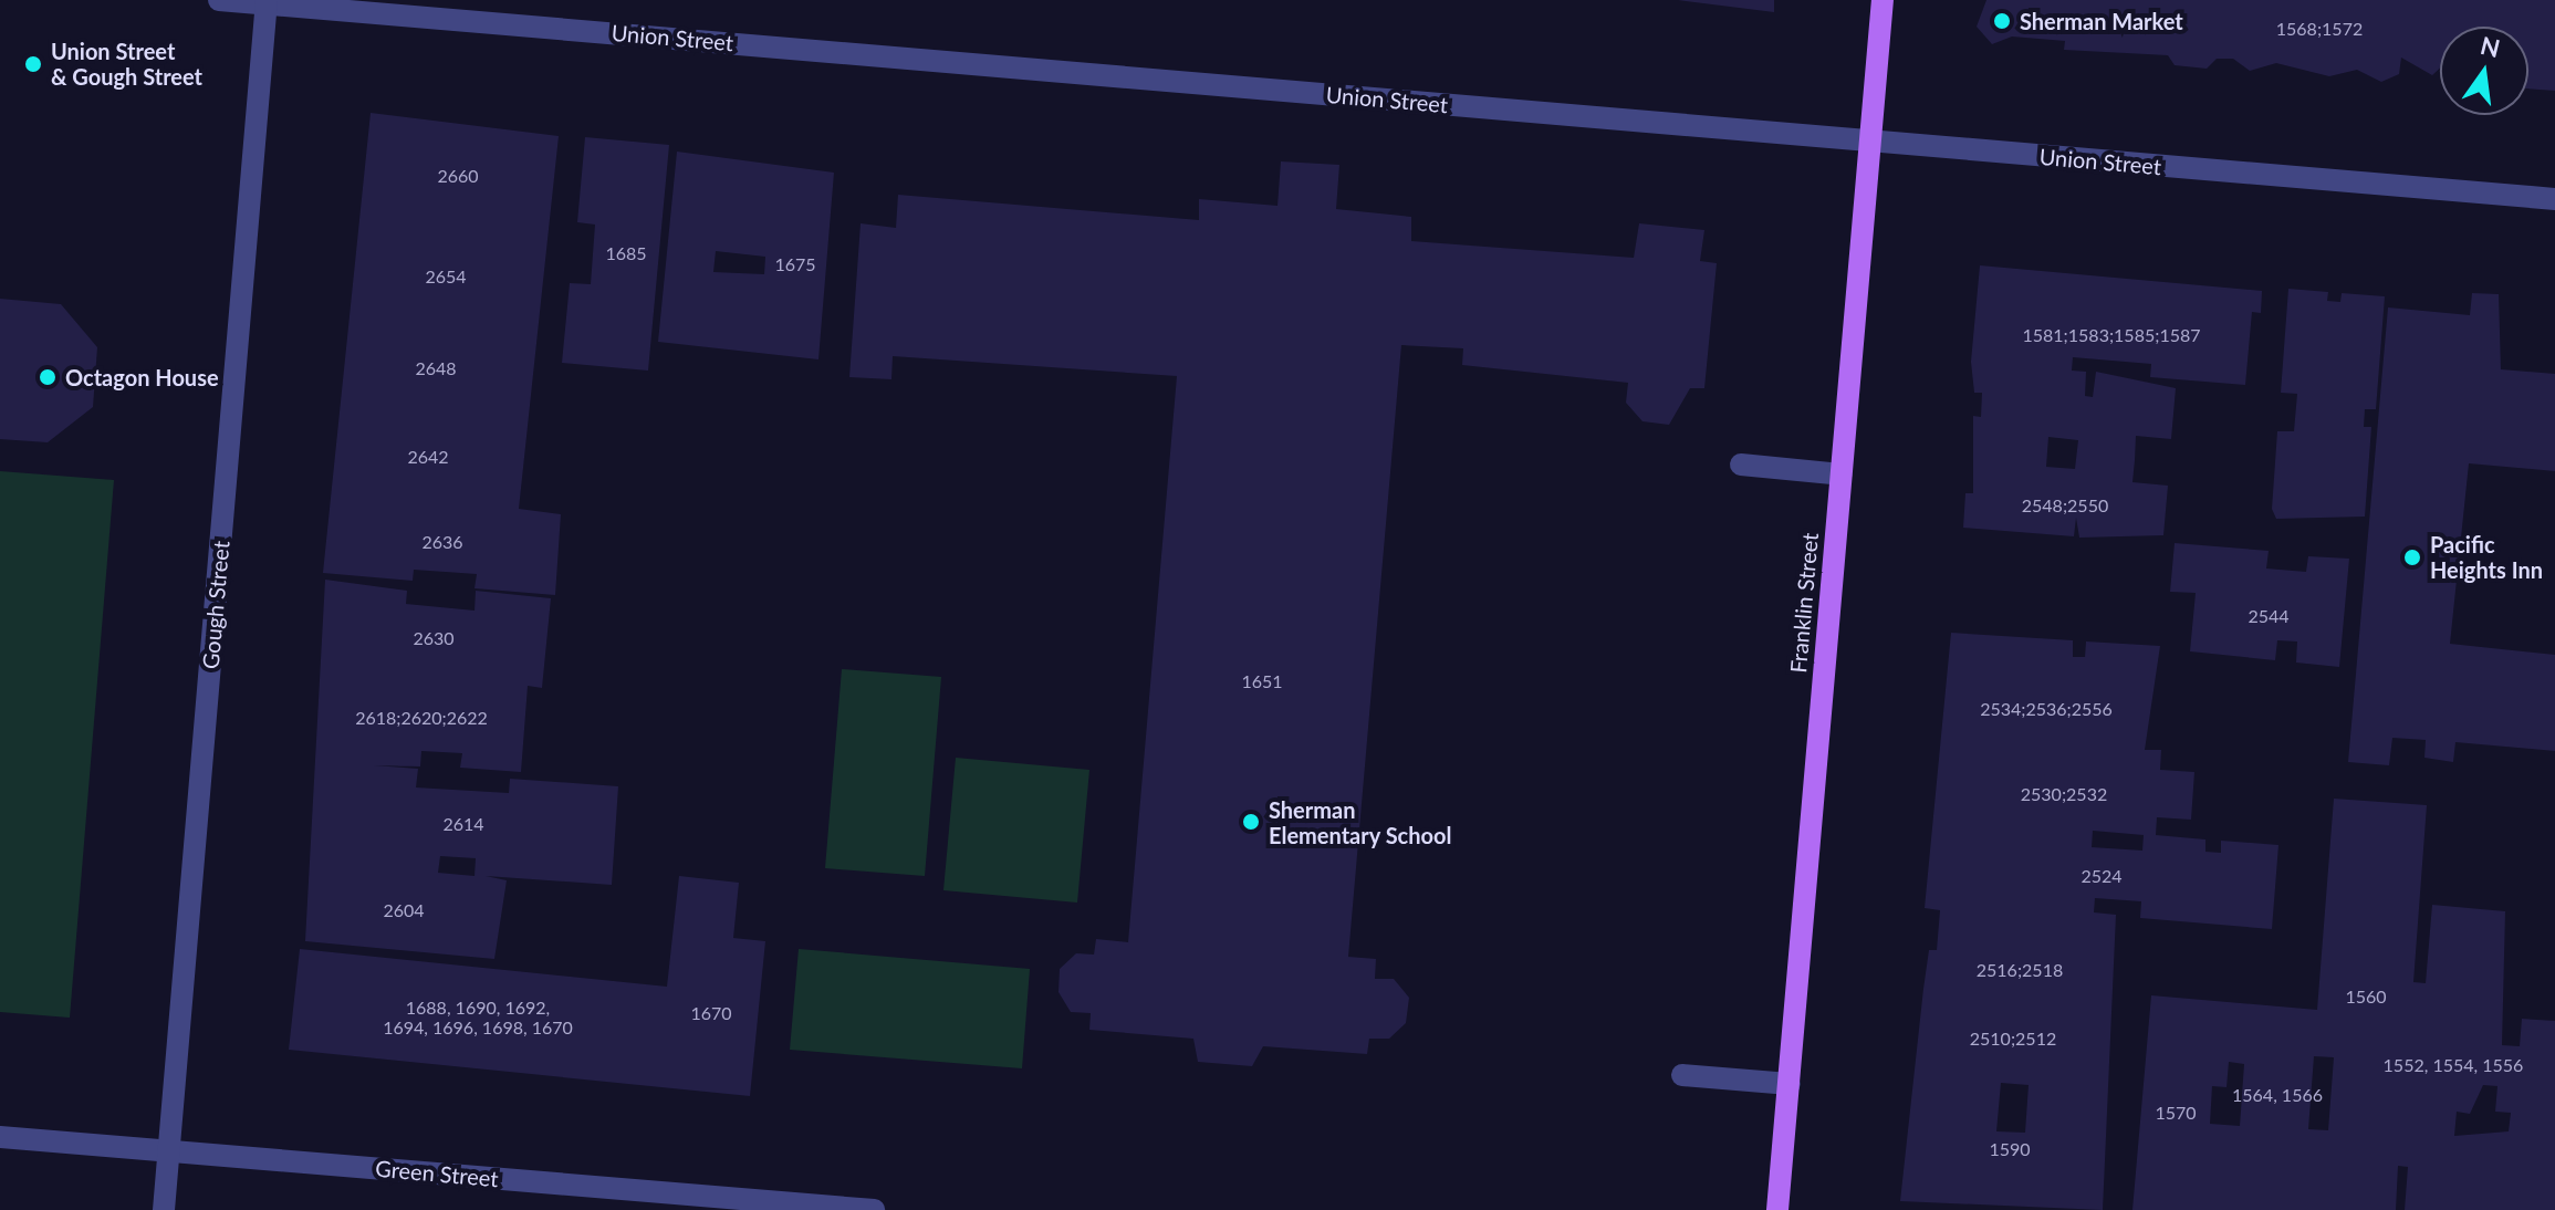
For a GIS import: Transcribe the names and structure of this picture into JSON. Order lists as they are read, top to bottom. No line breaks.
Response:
{"streets":{"main road":["Franklin Street"],"street":["Union Street","Gough Street","Green Street"]},"crossings":[["Union Street","Franklin Street"],["Union Street","Gough Street"],["Gough Street","Green Street"]],"places":["Sherman Market","Union Street & Gough Street","Octagon House","Pacific Heights Inn","Sherman Elementary School"],"house_numbers":["1568;1572","2660","1685","1675","2654","1581;1583;1585;1587","2648","2642","2548;2550","2636","2544","2630","1651","2534;2536;2556","2618;2620;2622","2530;2532","2614","2524","2604","2516;2518","1560","1688, 1690, 1692, 1694, 1696, 1698, 1670","1670","2510;2512","1552, 1554, 1556","1564, 1566","1570","1590"],"north":"top"}
